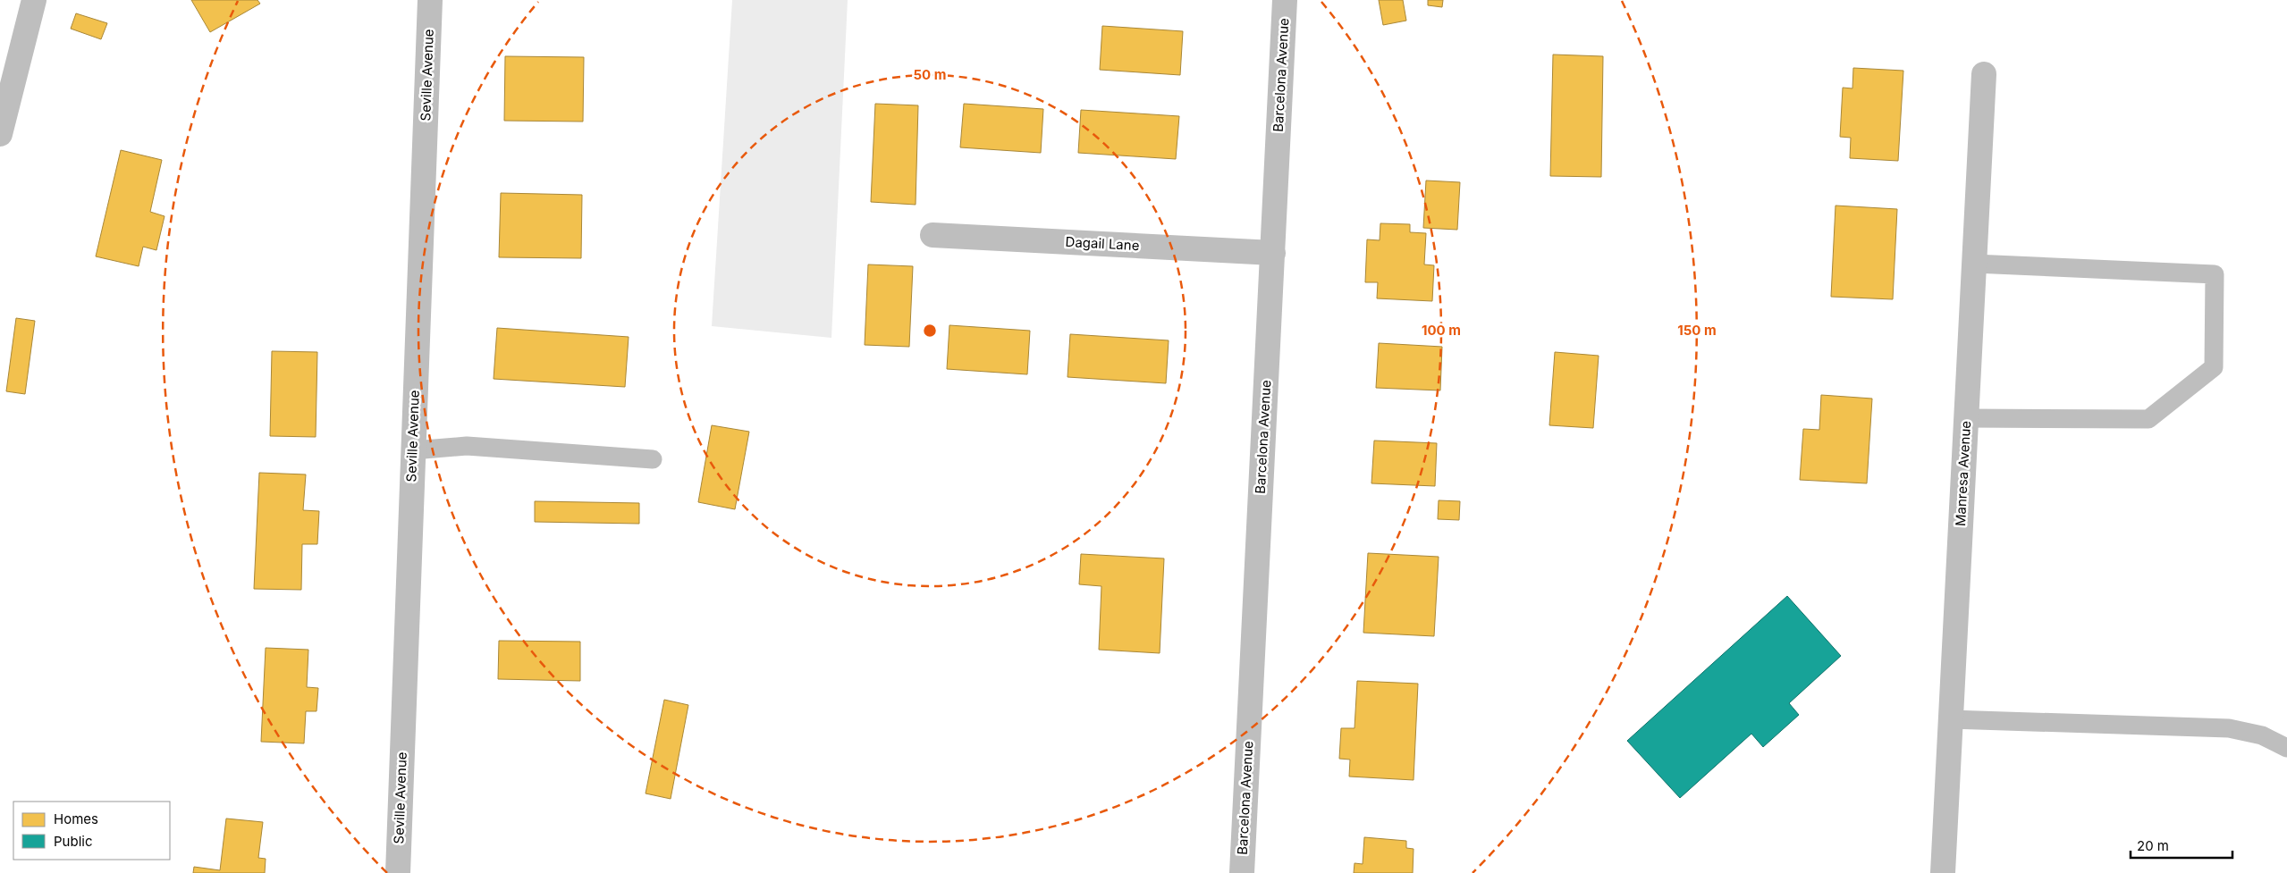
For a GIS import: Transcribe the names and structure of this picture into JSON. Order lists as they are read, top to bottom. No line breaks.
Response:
{"streets":{"street":["Seville Avenue","Barcelona Avenue","Dagail Lane","Manresa Avenue"]},"crossings":[["Barcelona Avenue","Dagail Lane"]],"legend":["Homes","Public"],"scale_bar":"20 m","rings":["50 m","100 m","150 m"]}
